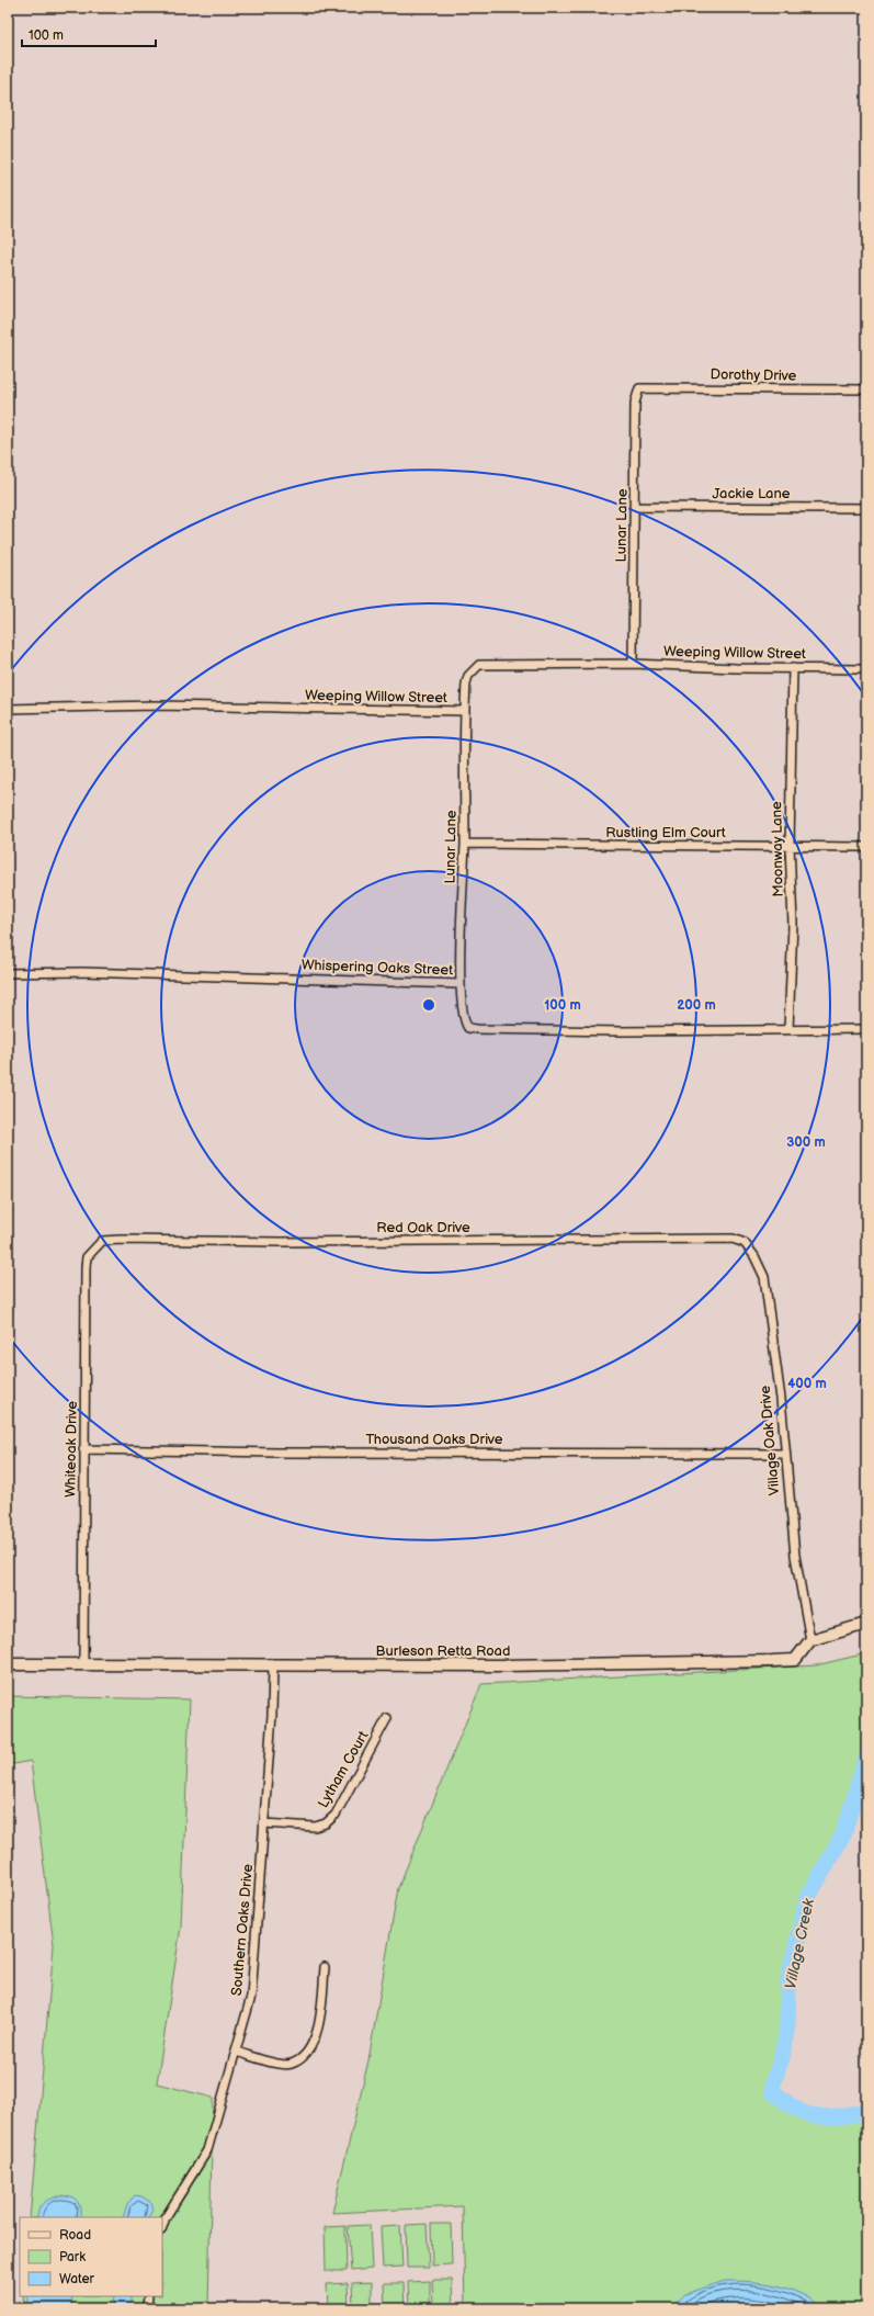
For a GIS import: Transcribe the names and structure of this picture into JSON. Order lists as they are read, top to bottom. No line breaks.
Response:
{"streets":{"street":["Dorothy Drive","Jackie Lane","Lunar Lane","Weeping Willow Street","Rustling Elm Court","Moonway Lane","Whispering Oaks Street","Red Oak Drive","Thousand Oaks Drive","Village Oak Drive","Whiteoak Drive","Burleson Retta Road","Lytham Court","Southern Oaks Drive"]},"crossings":[["Dorothy Drive","Lunar Lane"],["Jackie Lane","Lunar Lane"],["Lunar Lane","Weeping Willow Street"],["Lunar Lane","Rustling Elm Court"],["Lunar Lane","Whispering Oaks Street"],["Weeping Willow Street","Moonway Lane"],["Rustling Elm Court","Moonway Lane"],["Moonway Lane","Whispering Oaks Street"],["Red Oak Drive","Village Oak Drive"],["Red Oak Drive","Whiteoak Drive"],["Thousand Oaks Drive","Village Oak Drive"],["Thousand Oaks Drive","Whiteoak Drive"],["Village Oak Drive","Burleson Retta Road"],["Whiteoak Drive","Burleson Retta Road"],["Burleson Retta Road","Southern Oaks Drive"],["Lytham Court","Southern Oaks Drive"]],"water":["Village Creek"],"legend":["Road","Park","Water"],"scale_bar":"100 m","rings":["100 m","200 m","300 m","400 m"]}
